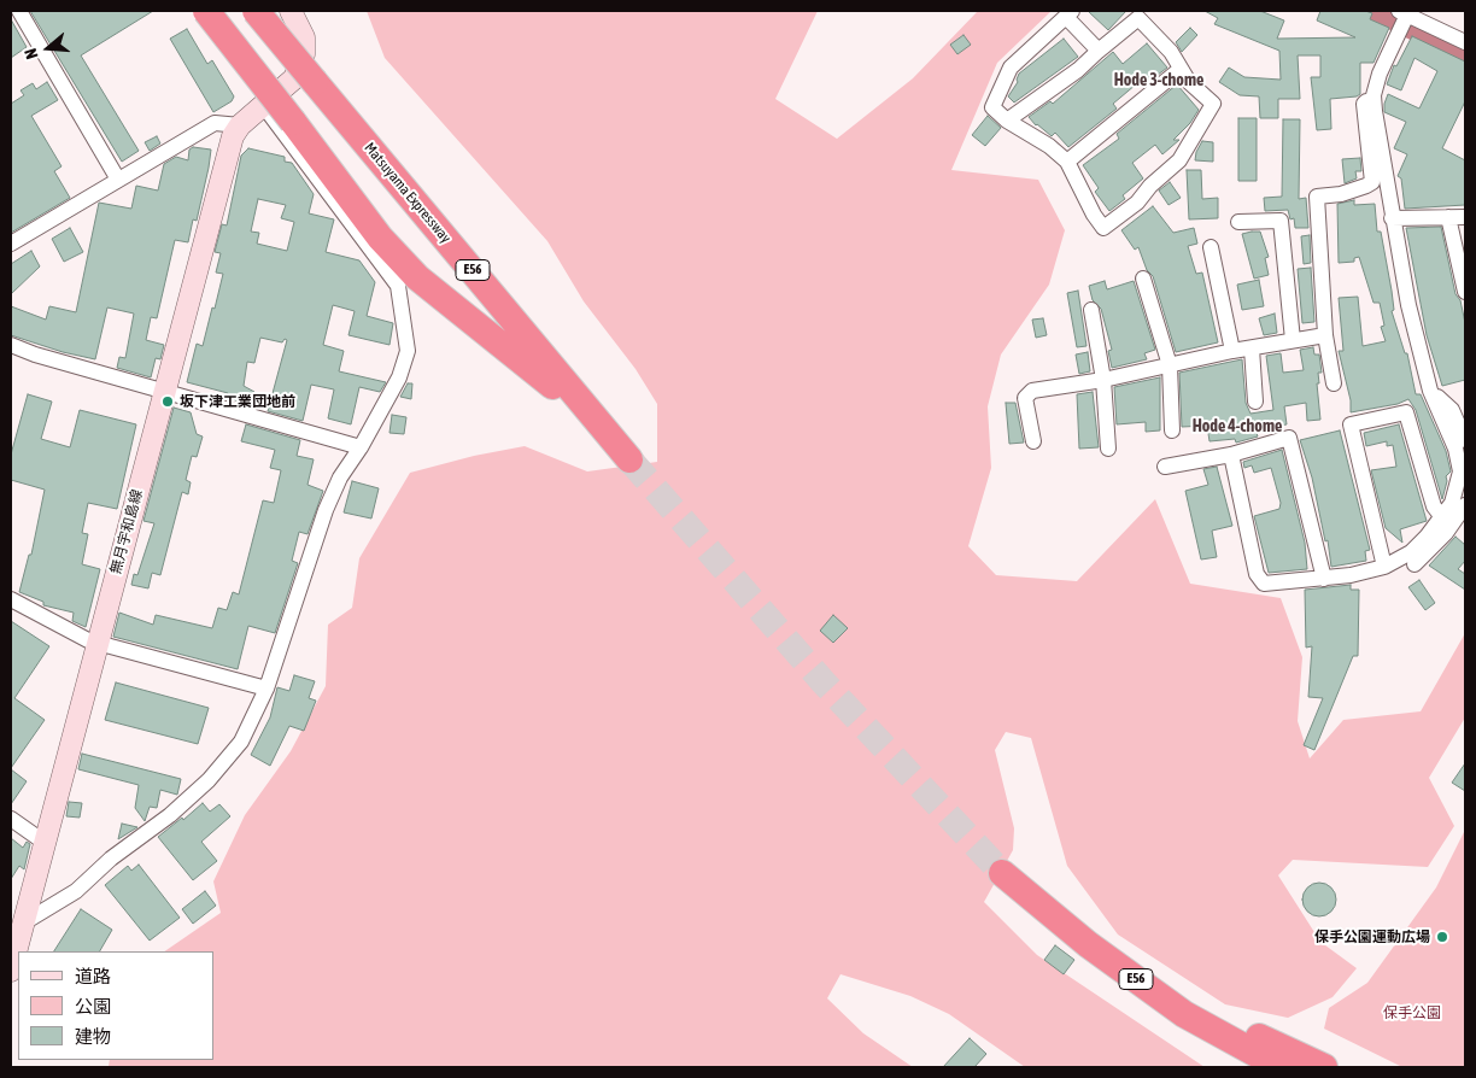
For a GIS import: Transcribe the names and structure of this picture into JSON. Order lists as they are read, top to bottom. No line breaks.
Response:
{"streets":{"highway":["E56"],"main road":["無月宇和島線"]},"districts":["Hode 3-chome","Hode 4-chome"],"parks":["保手公園"],"places":["坂下津工業団地前","保手公園運動広場"],"legend":["道路","公園","建物"],"north":"left"}
